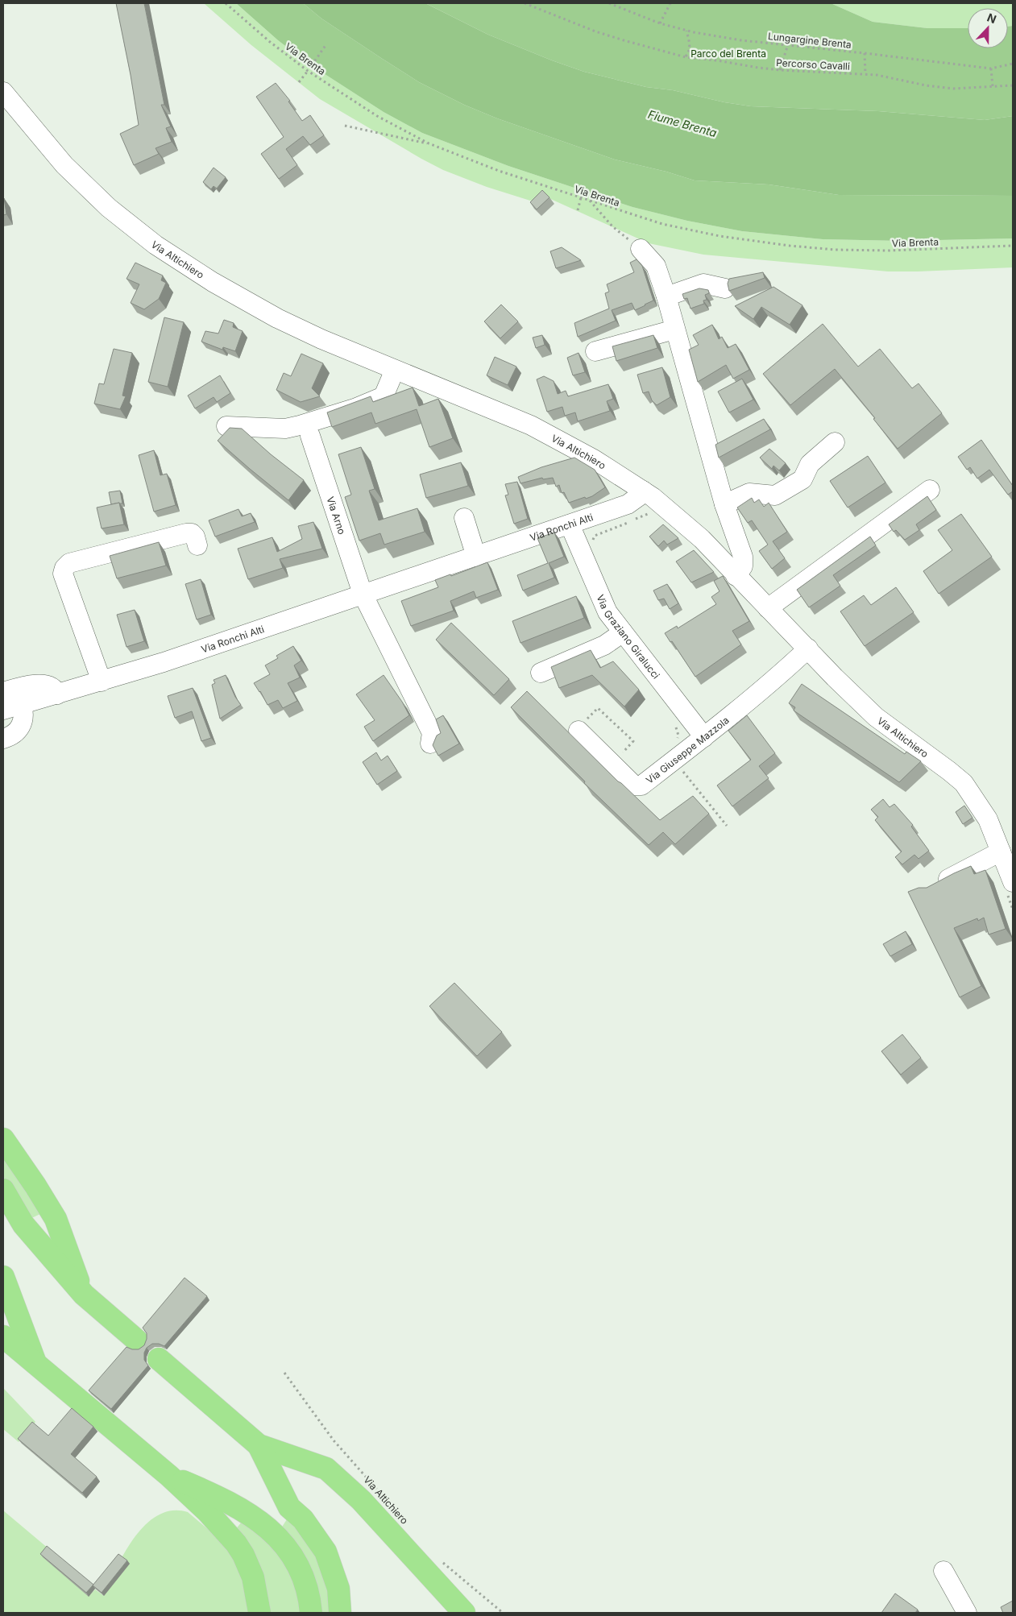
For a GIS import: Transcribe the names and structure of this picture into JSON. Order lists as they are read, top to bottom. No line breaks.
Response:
{"streets":{"street":["Via Altichiero","Via Arno","Via Ronchi Alti","Via Graziano Giralucci","Via Giuseppe Mazzola"],"path":["Lungargine Brenta","Via Brenta","Percorso Cavalli"]},"crossings":[["Via Altichiero","Via Ronchi Alti"],["Via Altichiero","Via Giuseppe Mazzola"],["Via Arno","Via Ronchi Alti"],["Via Ronchi Alti","Via Graziano Giralucci"],["Via Graziano Giralucci","Via Giuseppe Mazzola"]],"water":["Fiume Brenta"],"parks":["Parco del Brenta"],"north":"top"}
